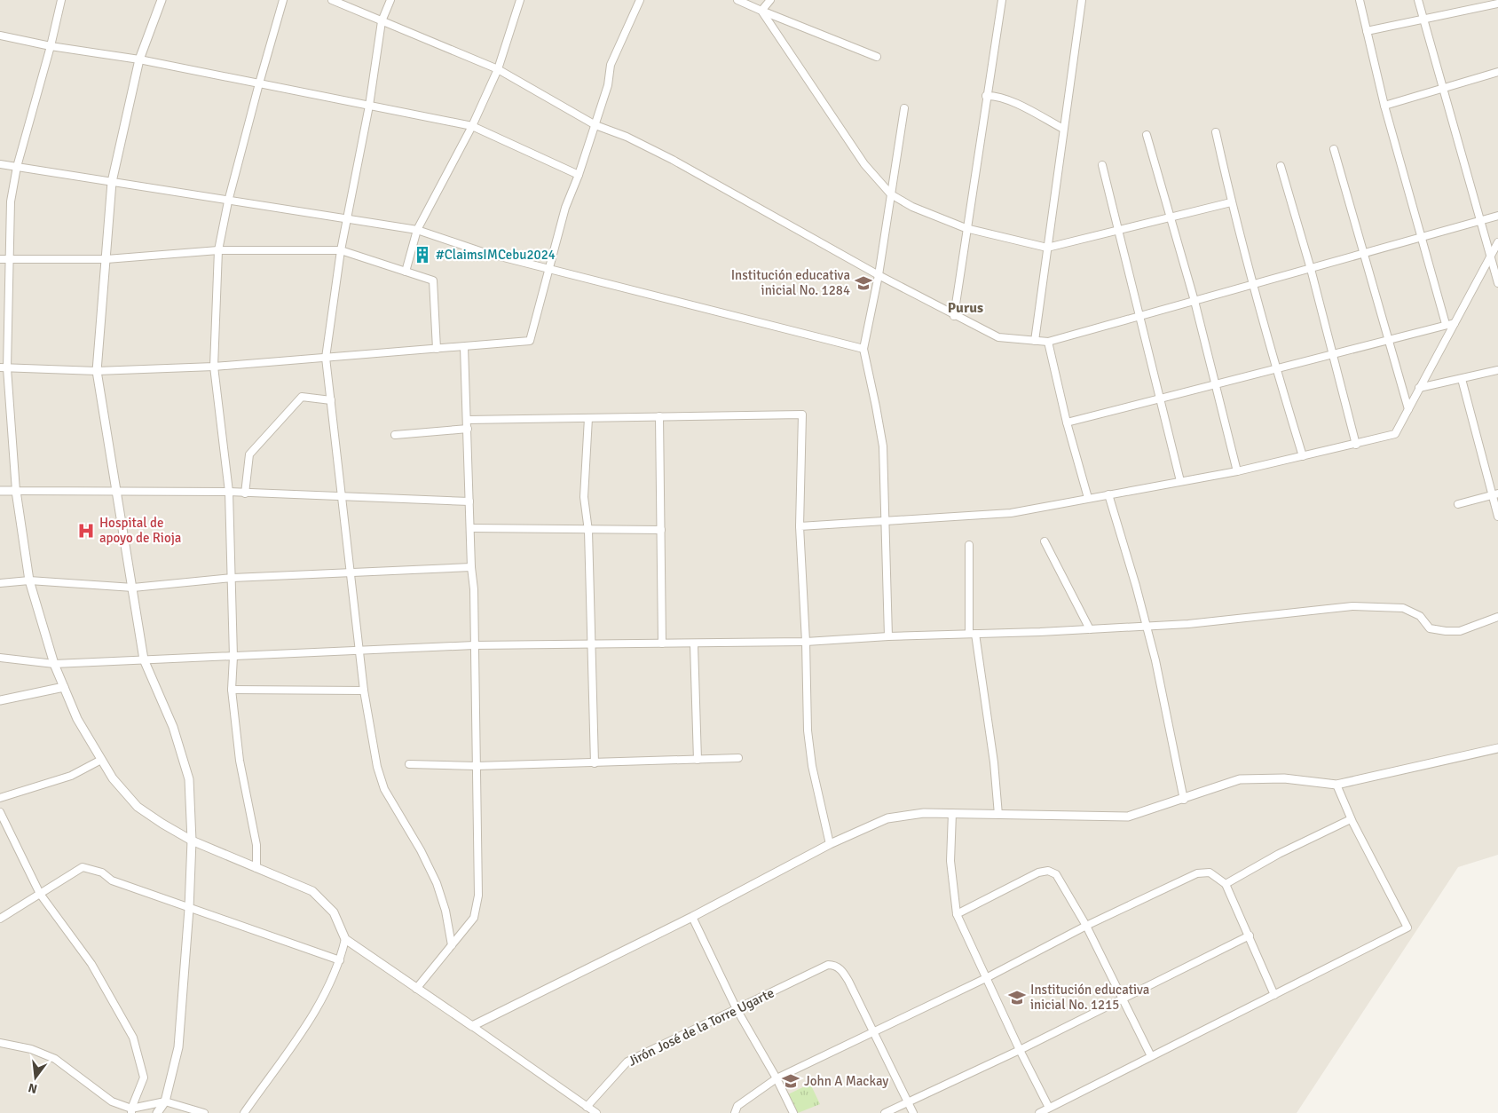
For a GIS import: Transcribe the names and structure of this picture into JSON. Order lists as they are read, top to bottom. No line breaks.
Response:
{"streets":{"street":["Jirón José de la Torre Ugarte"]},"districts":["Purus"],"places":{"building":["#ClaimsIMCebu2024"],"school or university":["Institución educativa inicial No. 1284","Institución educativa inicial No. 1215","John A Mackay"],"hospital":["Hospital de apoyo de Rioja"]},"north":"bottom"}
